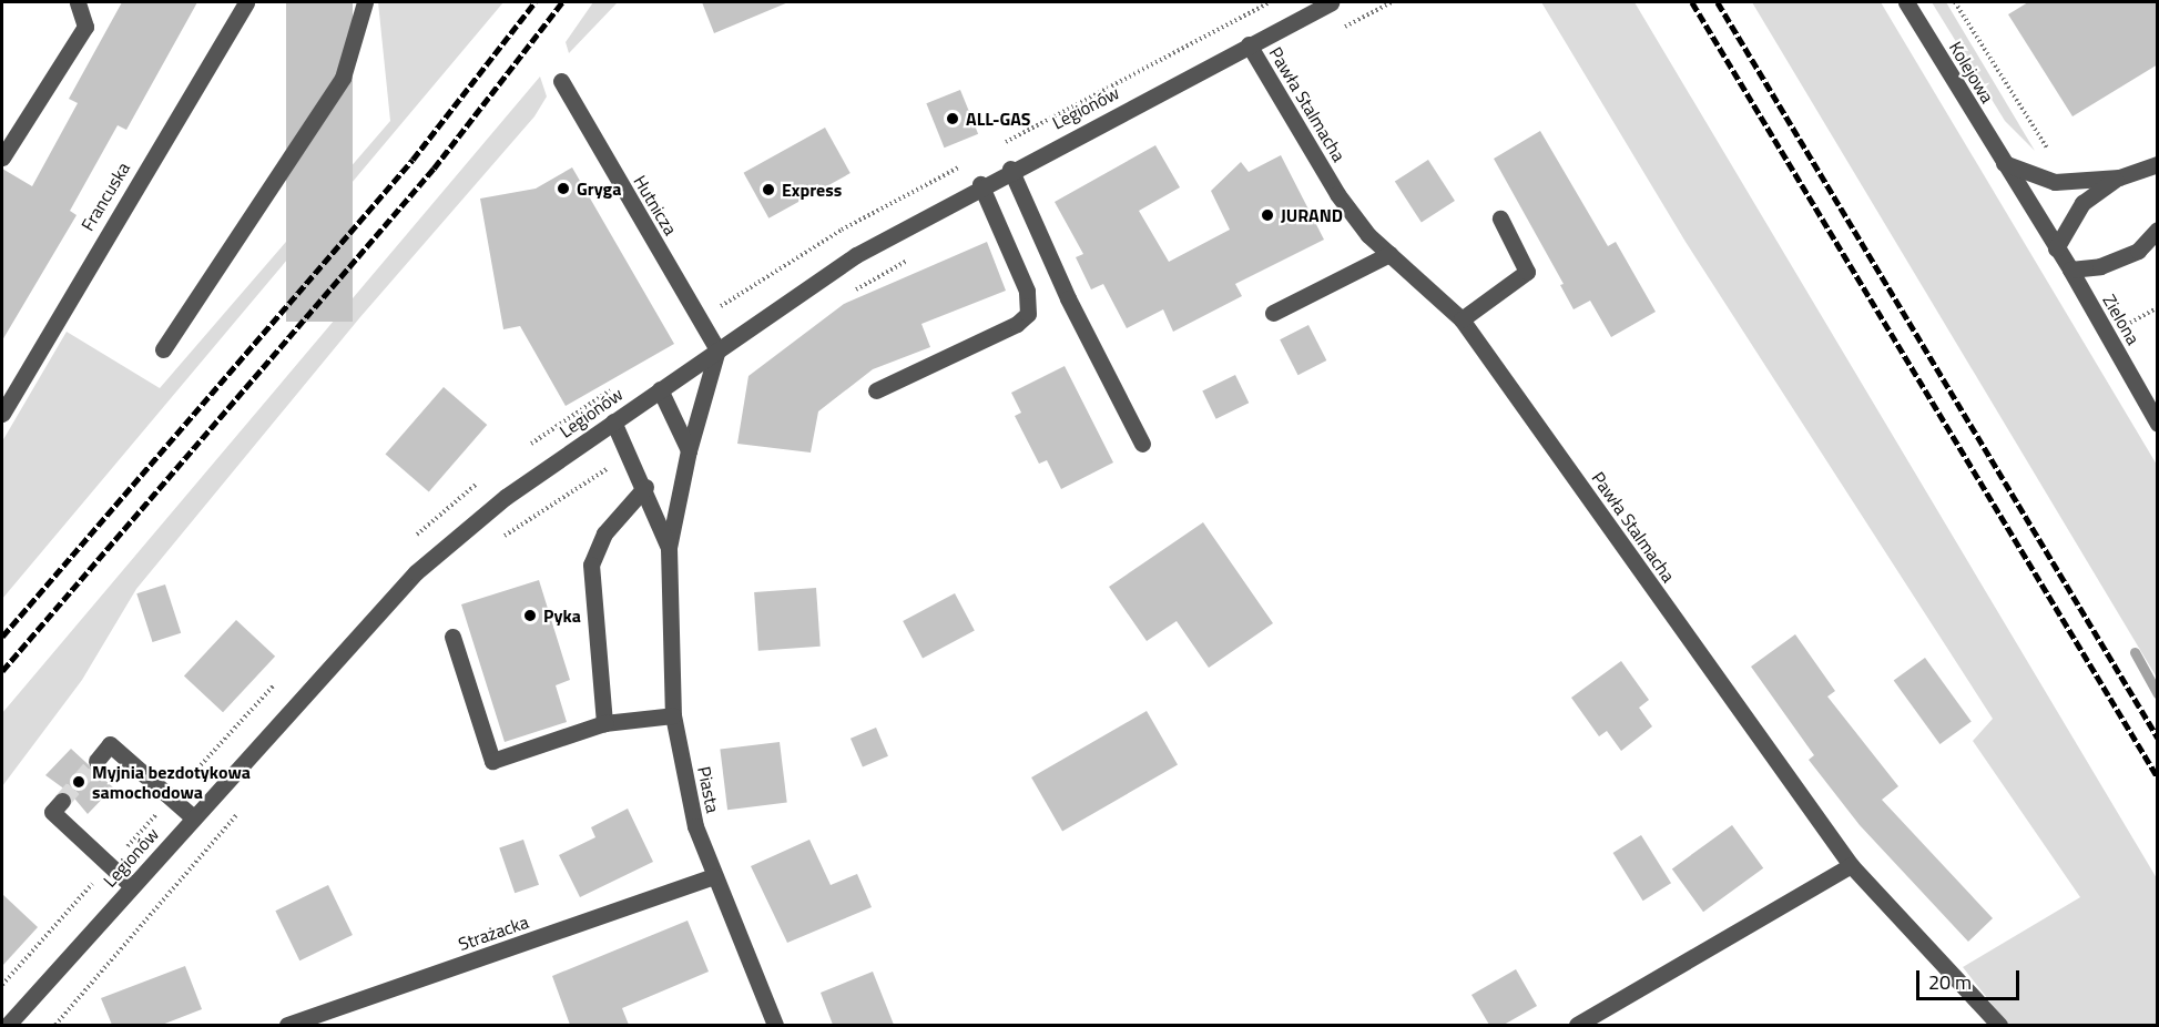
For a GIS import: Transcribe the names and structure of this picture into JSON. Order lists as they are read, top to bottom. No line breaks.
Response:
{"streets":{"street":["Kolejowa","Pawła Stalmacha","Legionów","Francuska","Hutnicza","Zielona","Piasta","Strażacka"]},"crossings":[["Kolejowa","Zielona"],["Pawła Stalmacha","Legionów"],["Legionów","Hutnicza"],["Legionów","Piasta"],["Hutnicza","Piasta"],["Piasta","Strażacka"]],"places":["ALL-GAS","Gryga","Express","JURAND","Pyka","Myjnia bezdotykowa samochodowa"],"scale_bar":"20 m"}
